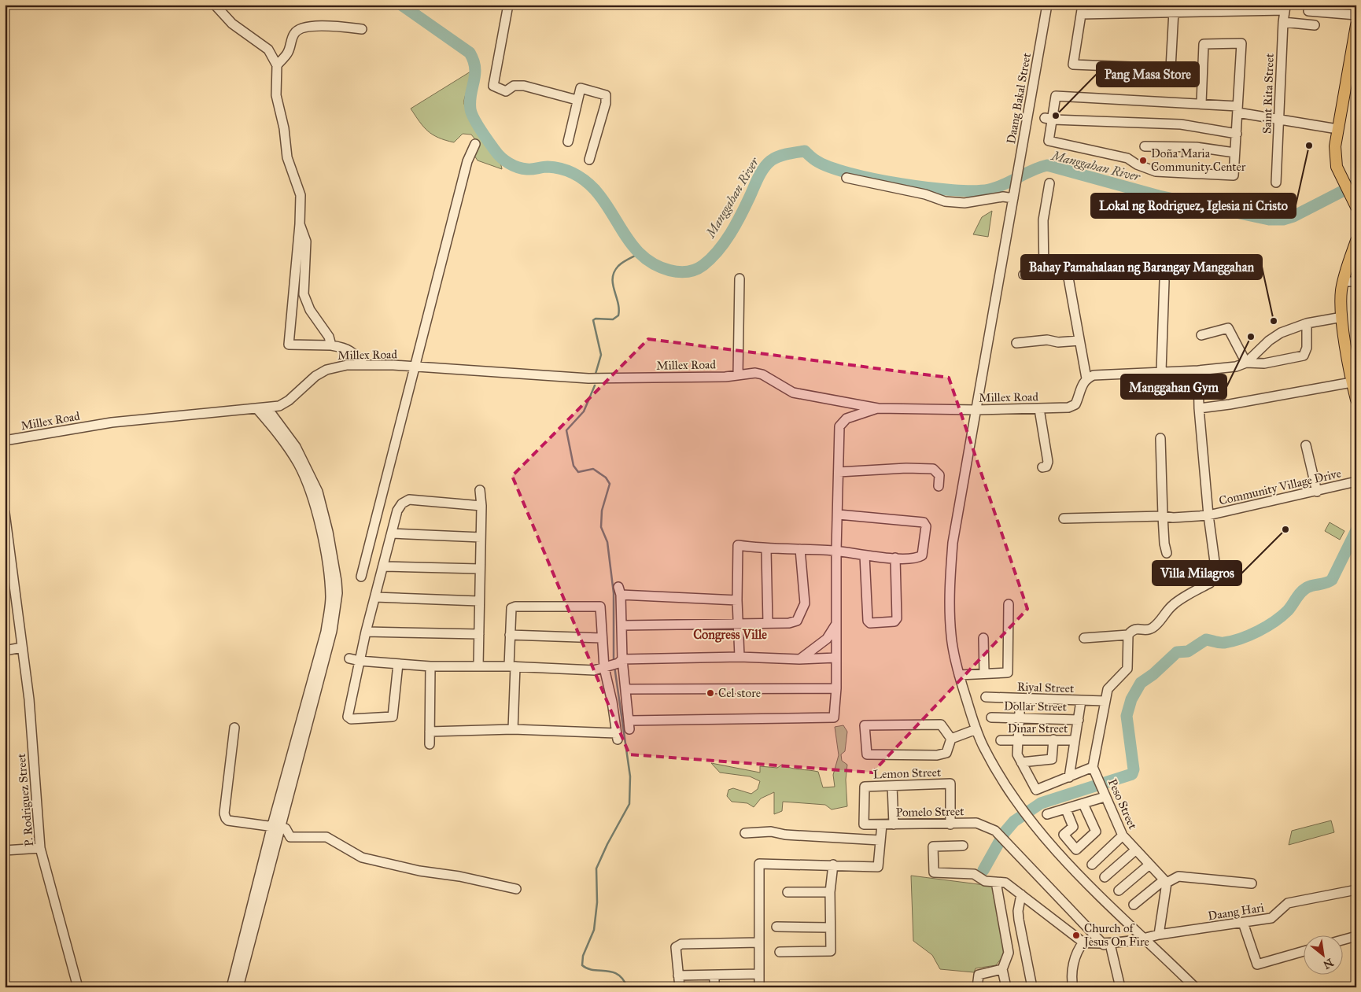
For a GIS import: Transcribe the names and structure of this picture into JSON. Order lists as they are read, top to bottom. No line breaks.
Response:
{"streets":{"street":["Saint Rita Street","Daang Bakal Street","Millex Road","Community Village Drive","Riyal Street","Dollar Street","Dinar Street","Lemon Street","P. Rodriguez Street","Peso Street","Pomelo Street","Daang Hari"]},"crossings":[["Daang Bakal Street","Millex Road"],["Daang Bakal Street","Daang Hari"],["Lemon Street","Pomelo Street"],["Pomelo Street","Daang Hari"]],"districts":["Congress Ville"],"water":["Manggahan River"],"places":["Pang Masa Store","Lokal ng Rodriguez, Iglesia ni Cristo","Doña Maria Community Center","Bahay Pamahalaan ng Barangay Manggahan","Manggahan Gym","Villa Milagros","Cel store","Church of Jesus On Fire"],"north":"bottom right"}
